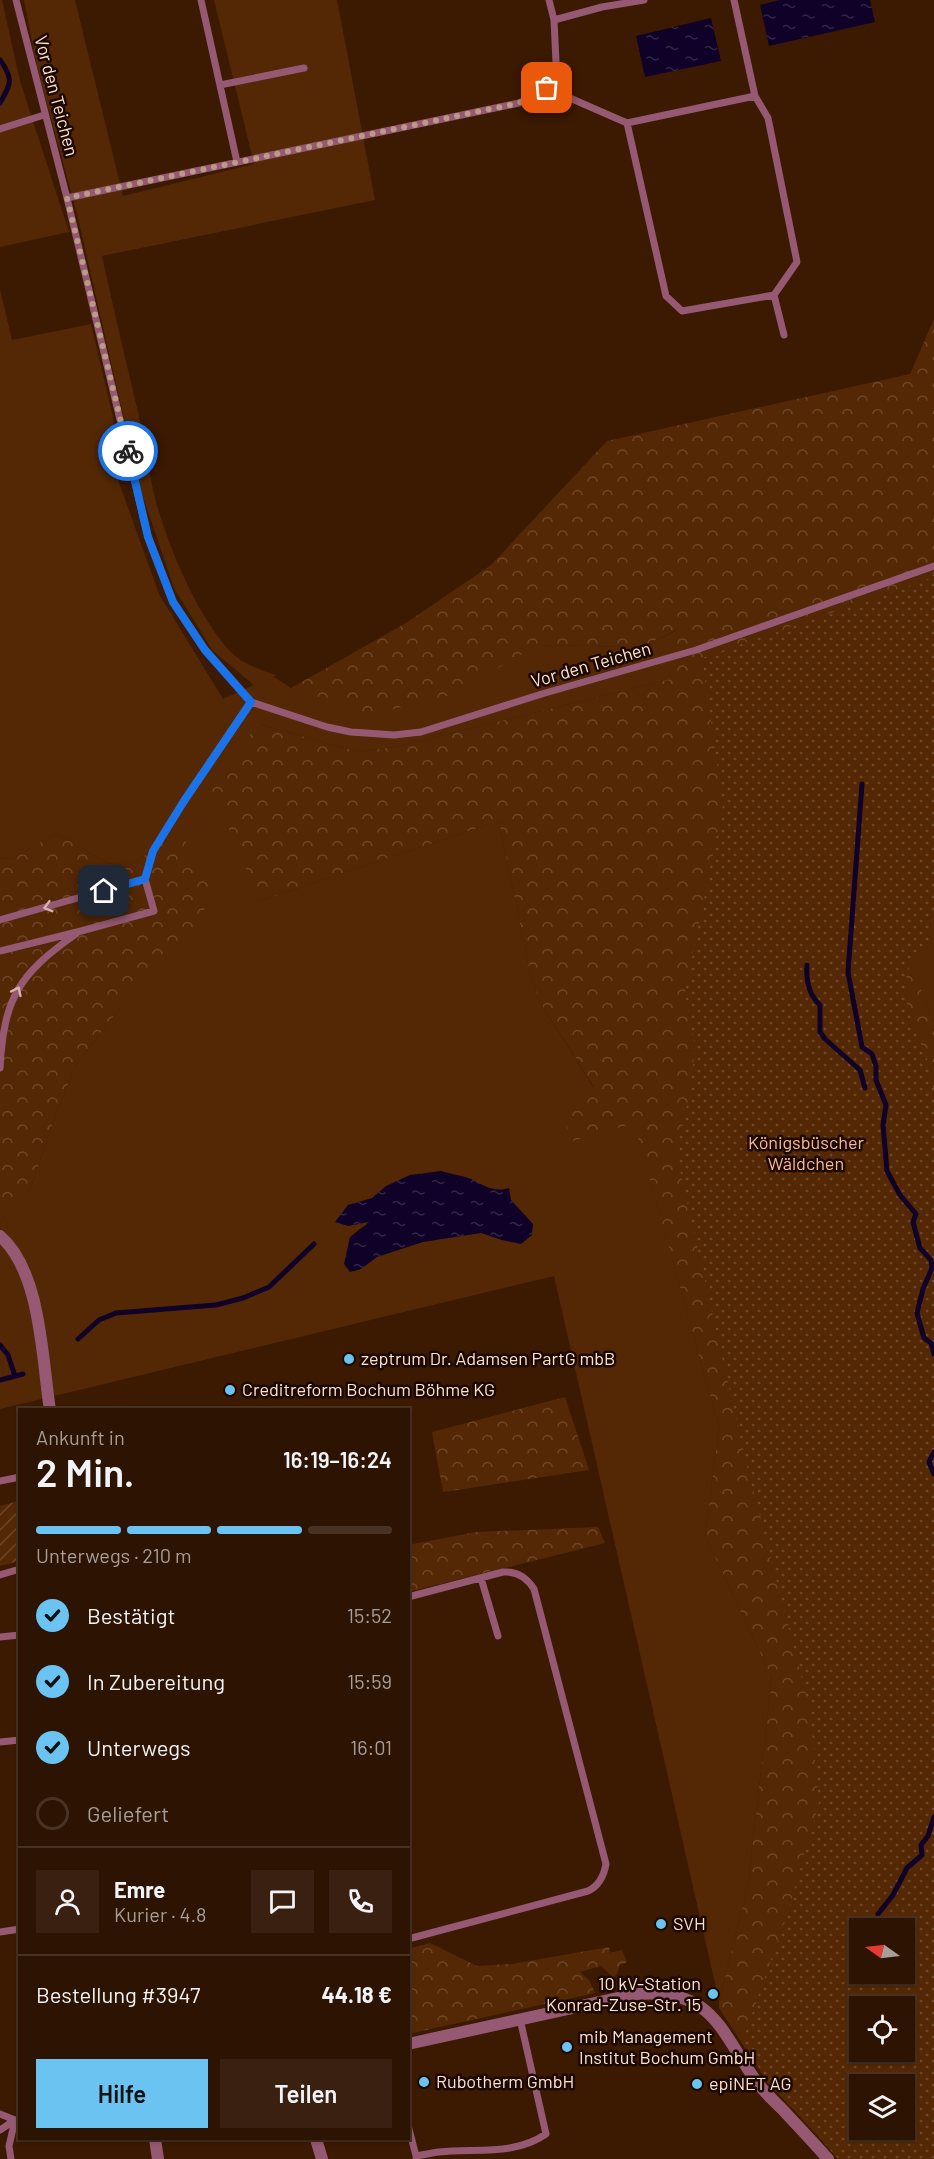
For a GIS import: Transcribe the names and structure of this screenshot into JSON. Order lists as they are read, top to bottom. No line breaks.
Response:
{"streets":{"lane":["Vor den Teichen"]},"parks":["Königsbüscher Wäldchen"],"places":["zeptrum Dr. Adamsen PartG mbB","Creditreform Bochum Böhme KG","SVH","10 kV-Station Konrad-Zuse-Str. 15","mib Management Institut Bochum GmbH","Rubotherm GmbH","epiNET AG"],"north":"left","page":{"heading":["2 Min.","Ankunft in","16:19–16:24"],"panel":["Emre","Kurier · 4.8","Bestellung #3947","44.18 €"],"bar":"Unterwegs · 210 m","list":[["Bestätigt","15:52"],["In Zubereitung","15:59"],["Unterwegs","16:01"],"Geliefert"],"buttons":["Hilfe","Teilen"]}}
